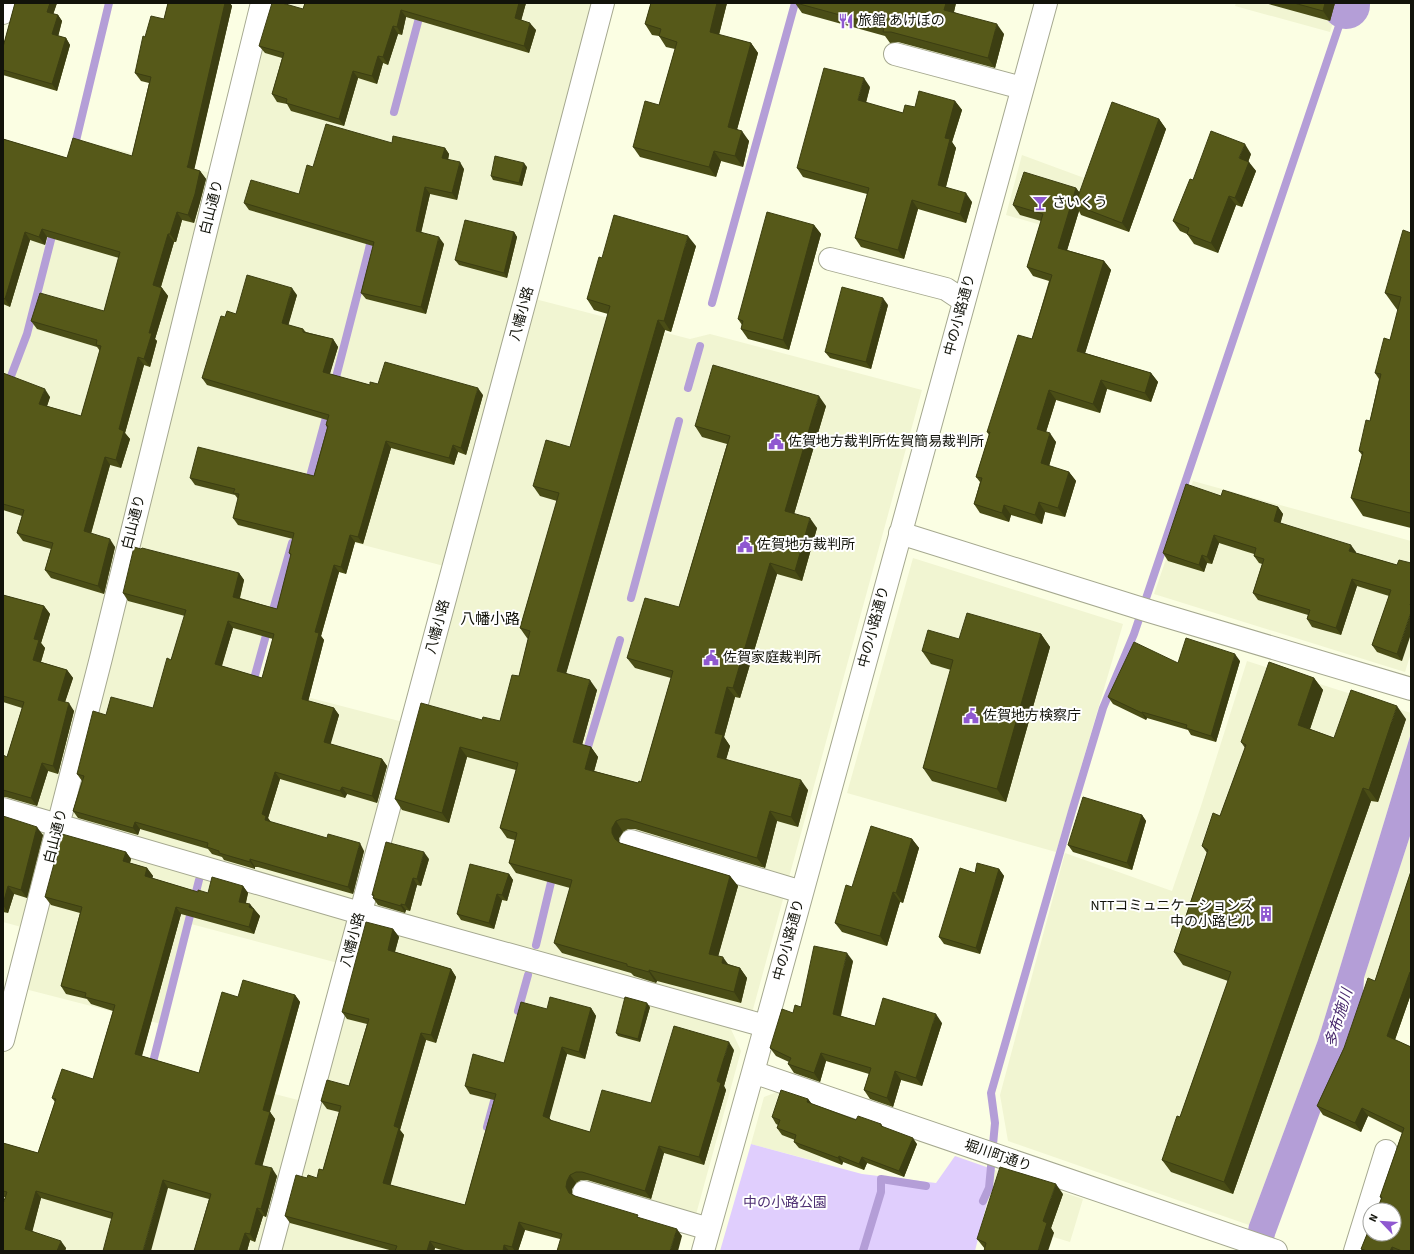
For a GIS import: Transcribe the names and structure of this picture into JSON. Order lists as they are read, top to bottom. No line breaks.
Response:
{"streets":{"street":["白山通り","八幡小路","中の小路通り","堀川町通り"]},"crossings":[["中の小路通り","堀川町通り"]],"districts":["八幡小路"],"water":["多布施川"],"parks":["中の小路公園"],"places":{"restaurant":["旅館 あけぼの"],"bar":["さいくう"],"public building":["佐賀地方裁判所佐賀簡易裁判所","佐賀地方裁判所","佐賀家庭裁判所","佐賀地方検察庁"],"building":["NTTコミュニケーションズ 中の小路ビル"]},"north":"top left"}
